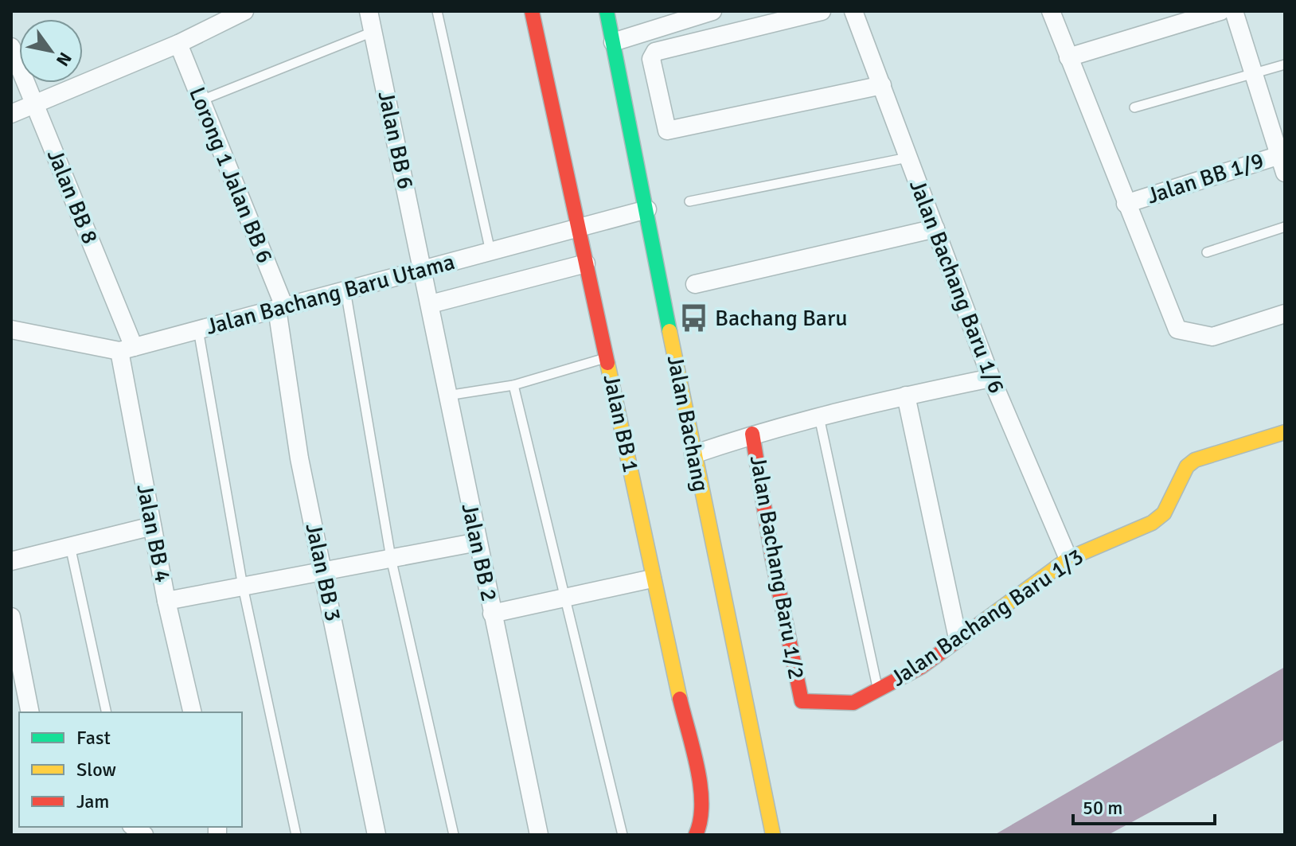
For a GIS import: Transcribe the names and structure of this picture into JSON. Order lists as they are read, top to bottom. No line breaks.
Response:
{"streets":{"street":["Jalan BB 6","Lorong 1 Jalan BB 6","Jalan BB 1/9","Jalan BB 8","Jalan Bachang Baru 1/6","Jalan Bachang Baru Utama","Jalan BB 1","Jalan Bachang","Jalan BB 4","Jalan BB 2","Jalan Bachang Baru 1/2","Jalan BB 3","Jalan Bachang Baru 1/3"]},"crossings":[["Jalan BB 6","Jalan Bachang Baru Utama"],["Jalan BB 6","Jalan BB 2"],["Lorong 1 Jalan BB 6","Jalan Bachang Baru Utama"],["Lorong 1 Jalan BB 6","Jalan BB 3"],["Jalan BB 8","Jalan Bachang Baru Utama"],["Jalan BB 8","Jalan BB 4"],["Jalan Bachang Baru 1/6","Jalan Bachang Baru 1/3"],["Jalan Bachang Baru Utama","Jalan BB 1"],["Jalan Bachang Baru Utama","Jalan Bachang"],["Jalan Bachang Baru Utama","Jalan BB 4"],["Jalan Bachang Baru Utama","Jalan BB 2"],["Jalan Bachang Baru Utama","Jalan BB 3"],["Jalan Bachang Baru 1/2","Jalan Bachang Baru 1/3"]],"places":{"bus stop":["Bachang Baru"]},"legend":["Fast","Slow","Jam"],"scale_bar":"50 m","north":"bottom right"}
